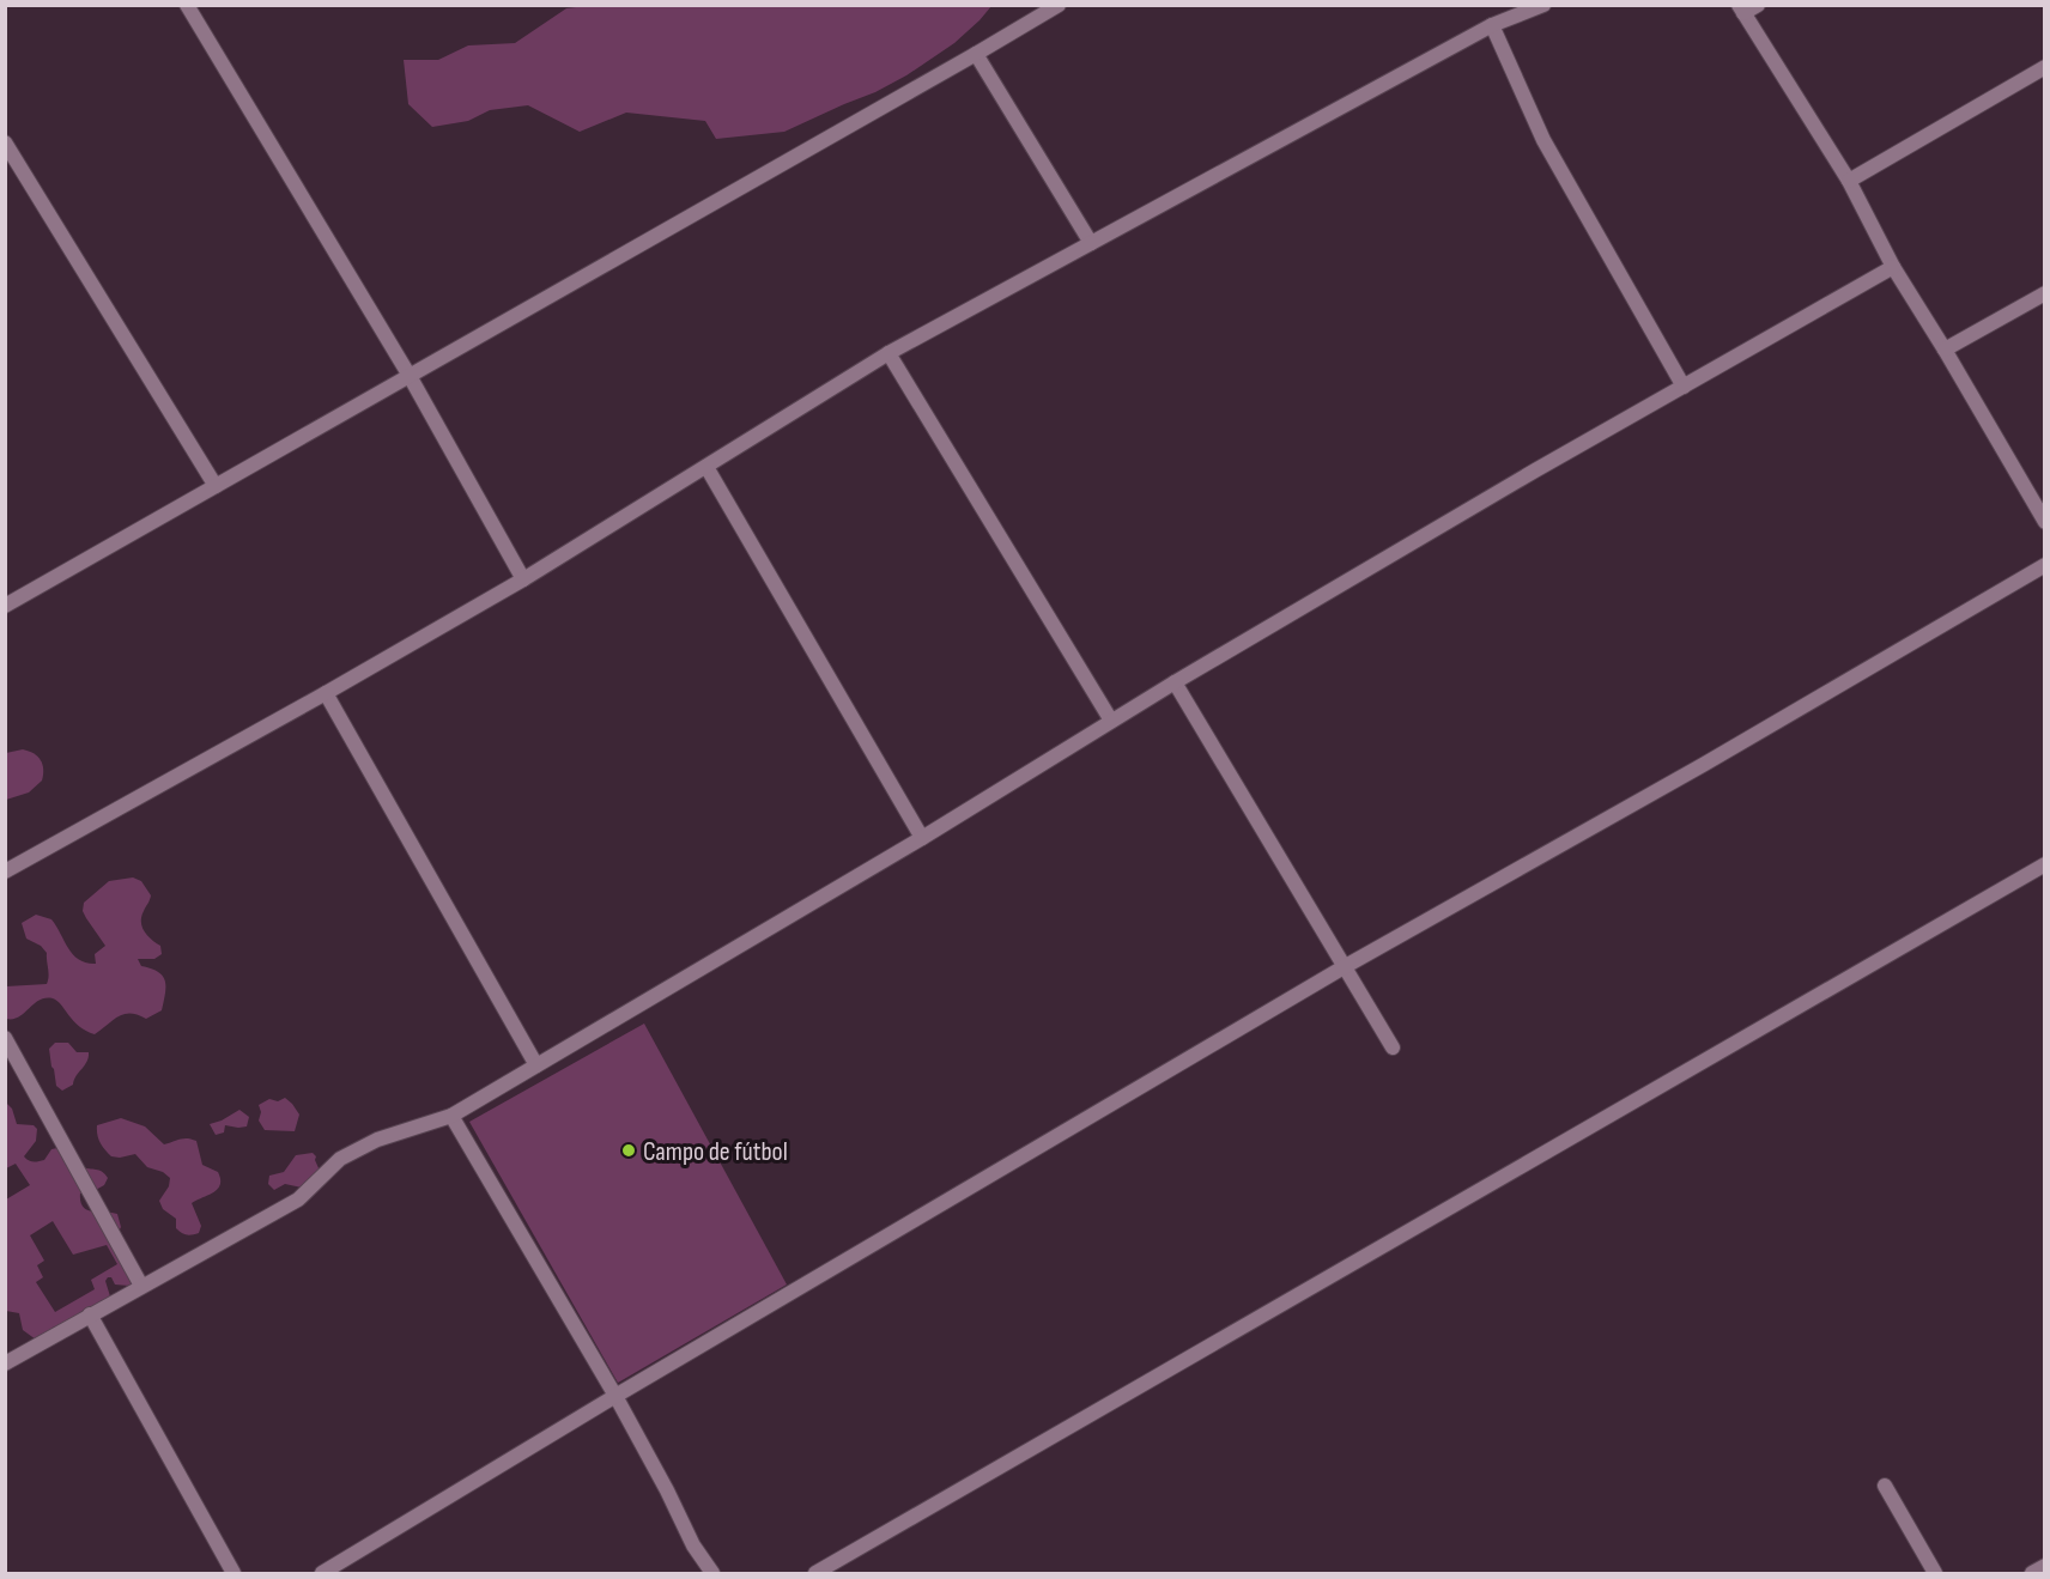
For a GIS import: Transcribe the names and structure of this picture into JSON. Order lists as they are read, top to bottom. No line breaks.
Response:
{"places":["Campo de fútbol"]}
